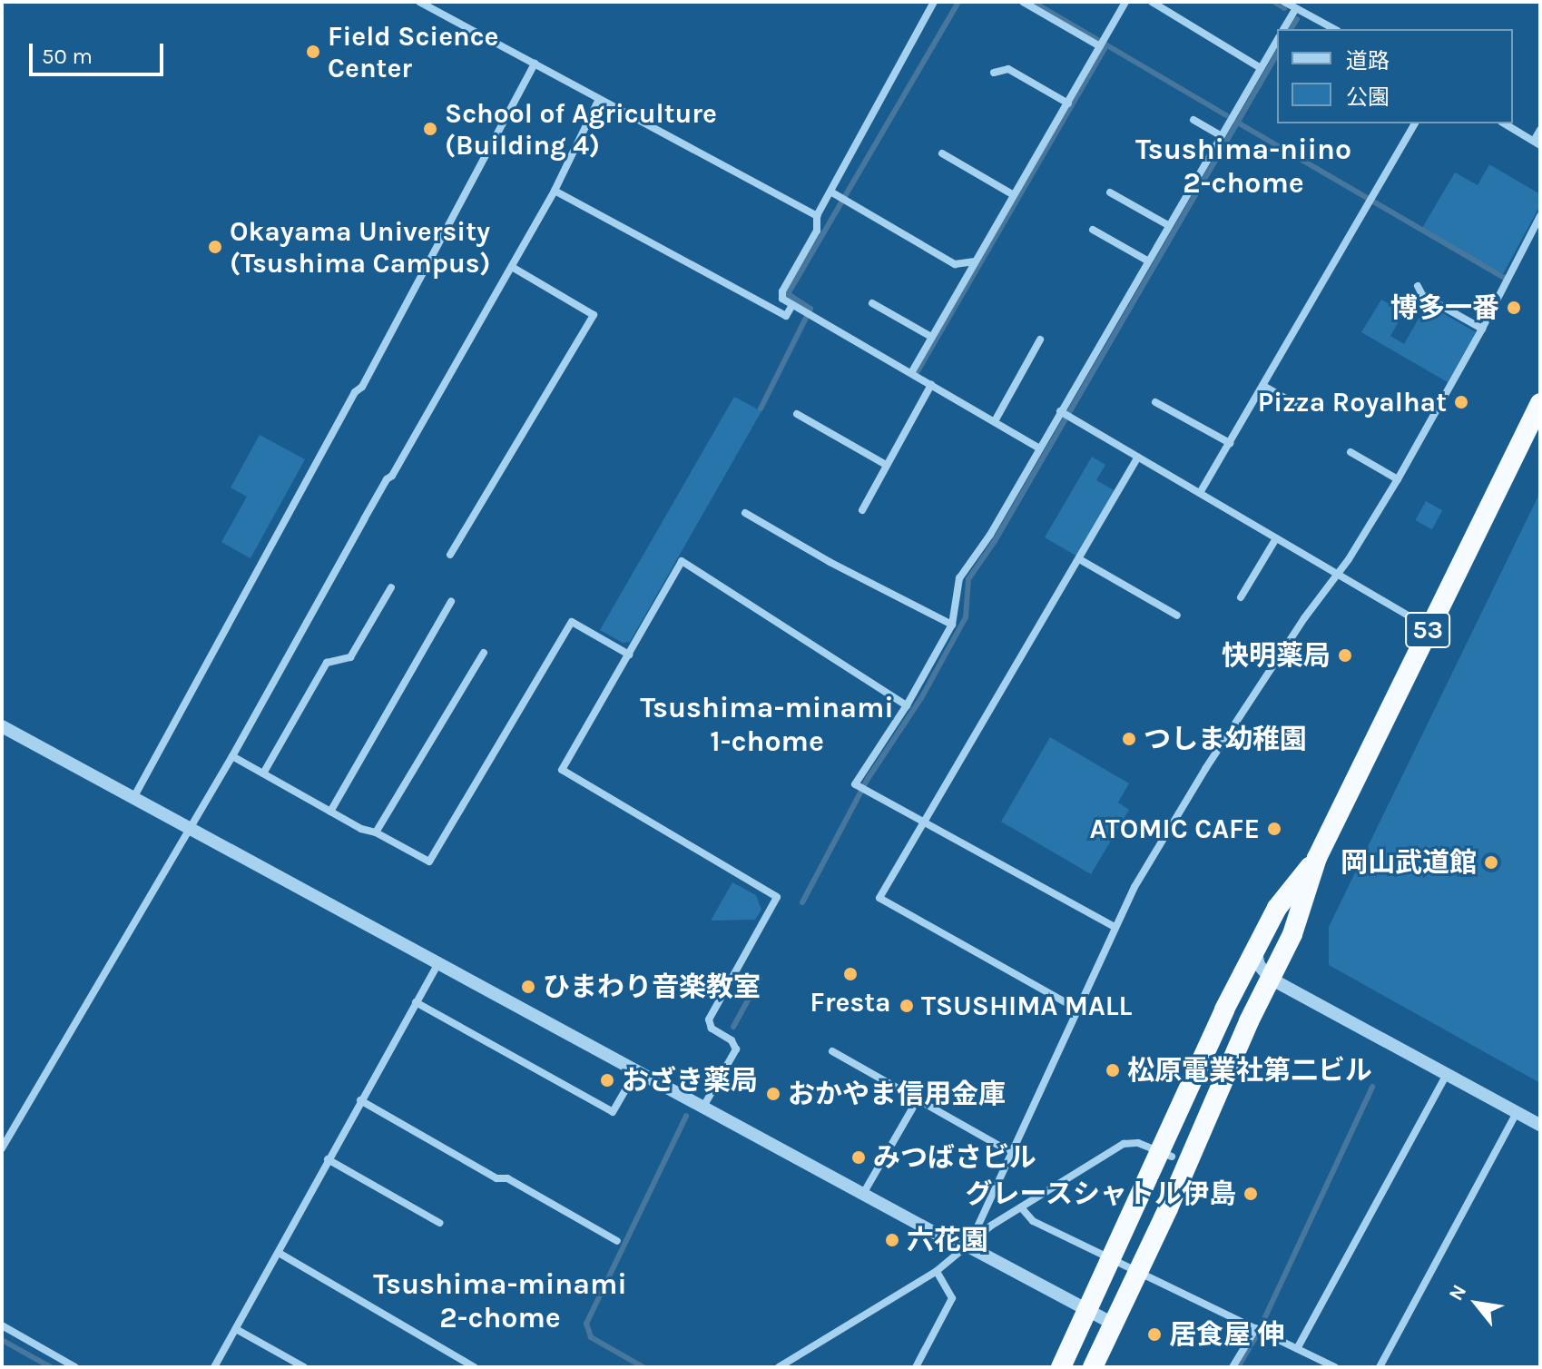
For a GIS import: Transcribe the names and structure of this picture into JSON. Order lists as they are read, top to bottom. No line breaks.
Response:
{"streets":{"highway":["53"]},"districts":["Tsushima-niino 2-chome","Tsushima-minami 1-chome","Tsushima-minami 2-chome"],"places":["Field Science Center","School of Agriculture (Building 4)","Okayama University (Tsushima Campus)","博多一番","Pizza Royalhat","快明薬局","つしま幼稚園","ATOMIC CAFE","岡山武道館","Fresta","ひまわり音楽教室","TSUSHIMA MALL","松原電業社第二ビル","おざき薬局","おかやま信用金庫","みつばさビル","グレースシャトル伊島","六花園","居食屋 伸"],"legend":["道路","公園"],"scale_bar":"50 m","north":"top left"}
